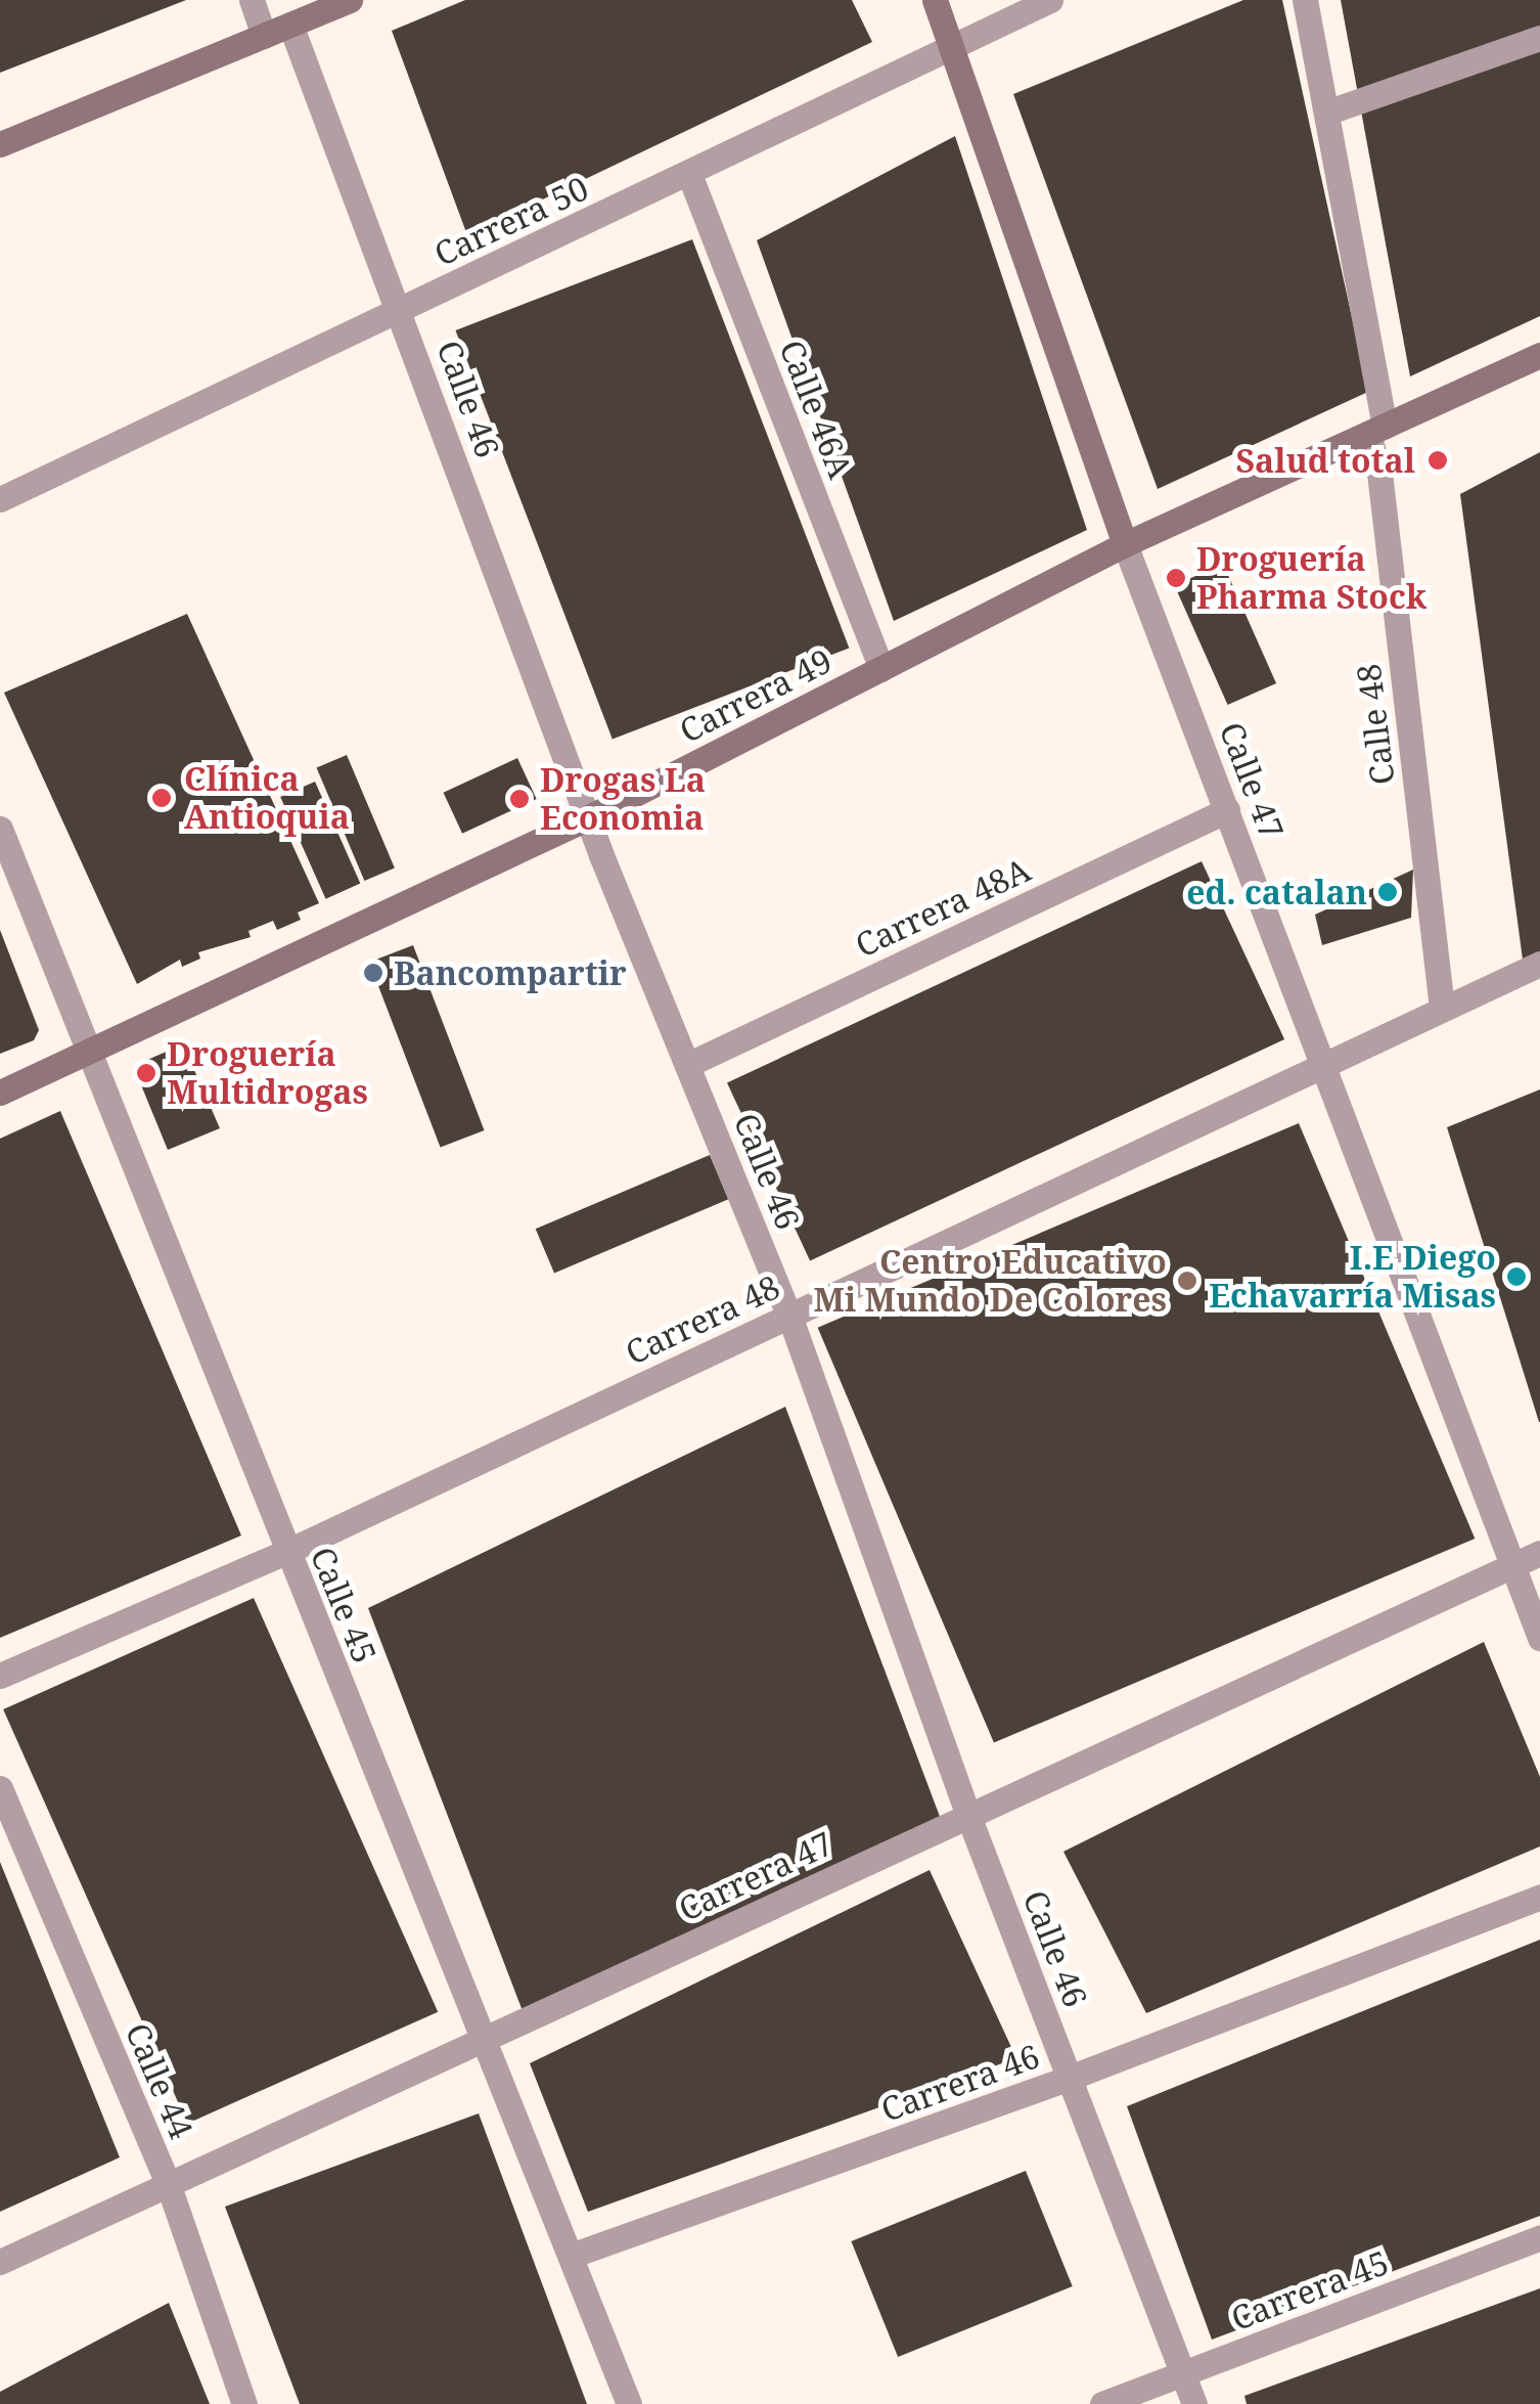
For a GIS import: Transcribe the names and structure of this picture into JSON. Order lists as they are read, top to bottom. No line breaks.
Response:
{"streets":{"main road":["Carrera 49","Calle 47"],"street":["Carrera 50","Calle 46","Calle 46A","Calle 48","Carrera 48A","Carrera 48","Calle 45","Carrera 47","Calle 44","Carrera 46","Carrera 45"]},"crossings":[["Carrera 50","Calle 46"],["Carrera 50","Calle 46A"],["Carrera 50","Calle 47"],["Calle 46","Carrera 49"],["Calle 46","Carrera 48A"],["Calle 46","Carrera 48"],["Calle 46","Carrera 47"],["Calle 46","Carrera 46"],["Calle 46","Carrera 45"],["Calle 46A","Carrera 49"],["Carrera 49","Calle 48"],["Carrera 49","Calle 47"],["Carrera 49","Calle 45"],["Calle 48","Carrera 48"],["Calle 47","Carrera 48A"],["Calle 47","Carrera 48"],["Calle 47","Carrera 47"],["Carrera 48","Calle 45"],["Calle 45","Carrera 47"],["Calle 45","Carrera 46"],["Carrera 47","Calle 44"]],"places":["Salud total","Droguería Pharma Stock","Clínica Antioquia","Drogas La Economia","ed. catalan","Bancompartir","Droguería Multidrogas","I.E Diego Echavarría Misas","Centro Educativo Mi Mundo De Colores"]}
